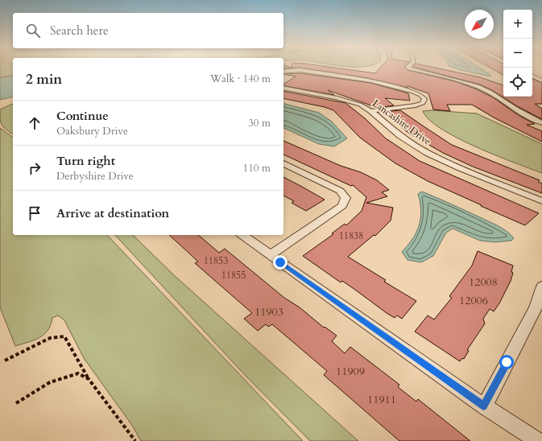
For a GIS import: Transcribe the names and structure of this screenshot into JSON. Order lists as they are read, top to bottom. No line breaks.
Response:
{"streets":{"street":["Lancashire Drive"]},"house_numbers":["11838","11853","11855","12008","12006","11903","11909","11911"],"north":"bottom left","page":{"map_buttons":["+","−"],"search":"Search here","heading":["2 min","Walk · 140 m"],"list":[["Continue","Oaksbury Drive","30 m"],["Turn right","Derbyshire Drive","110 m"],"Arrive at destination"]}}
